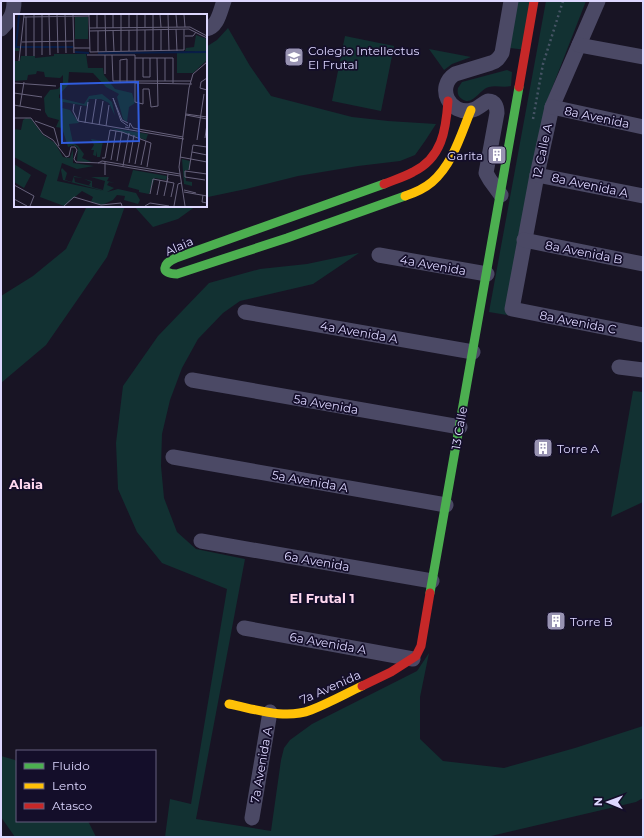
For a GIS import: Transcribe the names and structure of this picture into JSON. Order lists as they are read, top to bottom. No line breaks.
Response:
{"streets":{"street":["8a Avenida","12 Calle A","8a Avenida A","Alaia","8a Avenida B","4a Avenida","8a Avenida C","4a Avenida A","5a Avenida","13 Calle","5a Avenida A","6a Avenida","6a Avenida A","7a Avenida","7a Avenida A"]},"crossings":[["8a Avenida","12 Calle A"],["12 Calle A","8a Avenida A"],["12 Calle A","8a Avenida B"],["12 Calle A","8a Avenida C"],["4a Avenida","13 Calle"],["4a Avenida A","13 Calle"],["5a Avenida","13 Calle"],["13 Calle","5a Avenida A"],["13 Calle","6a Avenida"],["13 Calle","6a Avenida A"],["13 Calle","7a Avenida"],["6a Avenida A","7a Avenida"],["7a Avenida","7a Avenida A"]],"districts":["Alaia","El Frutal 1"],"places":{"school or university":["Colegio Intellectus El Frutal"],"building":["Garita","Torre A","Torre B"]},"legend":["Fluido","Lento","Atasco"],"north":"left"}
